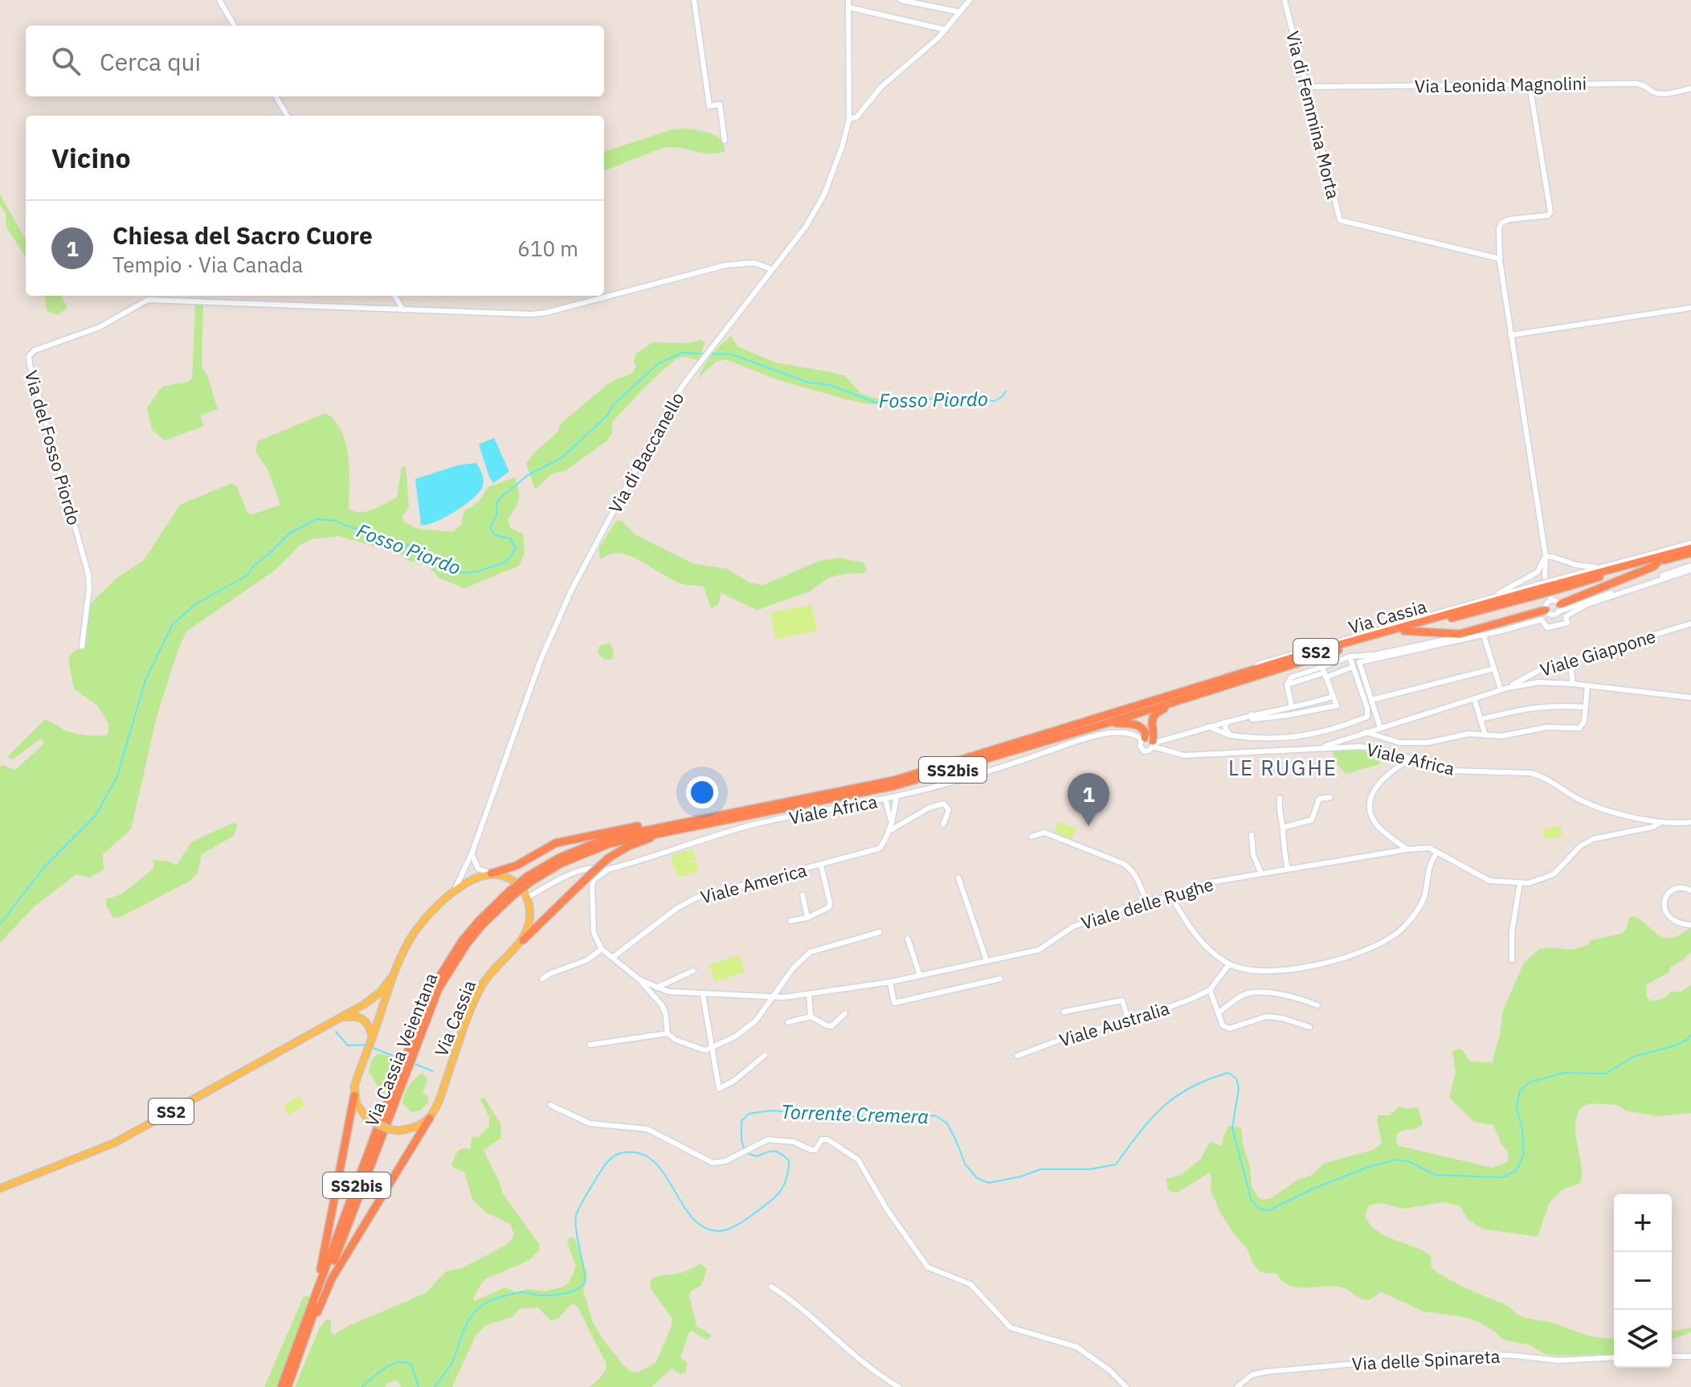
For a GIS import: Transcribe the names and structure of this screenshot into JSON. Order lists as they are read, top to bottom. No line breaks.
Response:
{"streets":{"highway":["Via Cassia","SS2","SS2bis","Via Cassia Veientana"],"street":["Via Leonida Magnolini","Via di Femmina Morta","Via del Fosso Piordo","Via di Baccanello","Viale Giappone","Viale Africa","Viale America","Viale delle Rughe","Viale Australia","Via delle Spinareta"]},"crossings":[["Via Leonida Magnolini","Via di Femmina Morta"],["Via del Fosso Piordo","Via di Baccanello"],["Via di Baccanello","SS2"],["Via Cassia","Via Cassia Veientana"],["SS2","Via Cassia Veientana"],["Viale Giappone","Viale Africa"],["Viale Africa","Viale delle Rughe"]],"districts":["LE RUGHE"],"water":["Fosso Piordo","Torrente Cremera"],"page":{"search":"Cerca qui","heading":"Vicino","list":[{"mark":"1","name":"Chiesa del Sacro Cuore","note":"Tempio · Via Canada","value":"610 m"}],"pins":"1","map_buttons":["+","−"]}}
